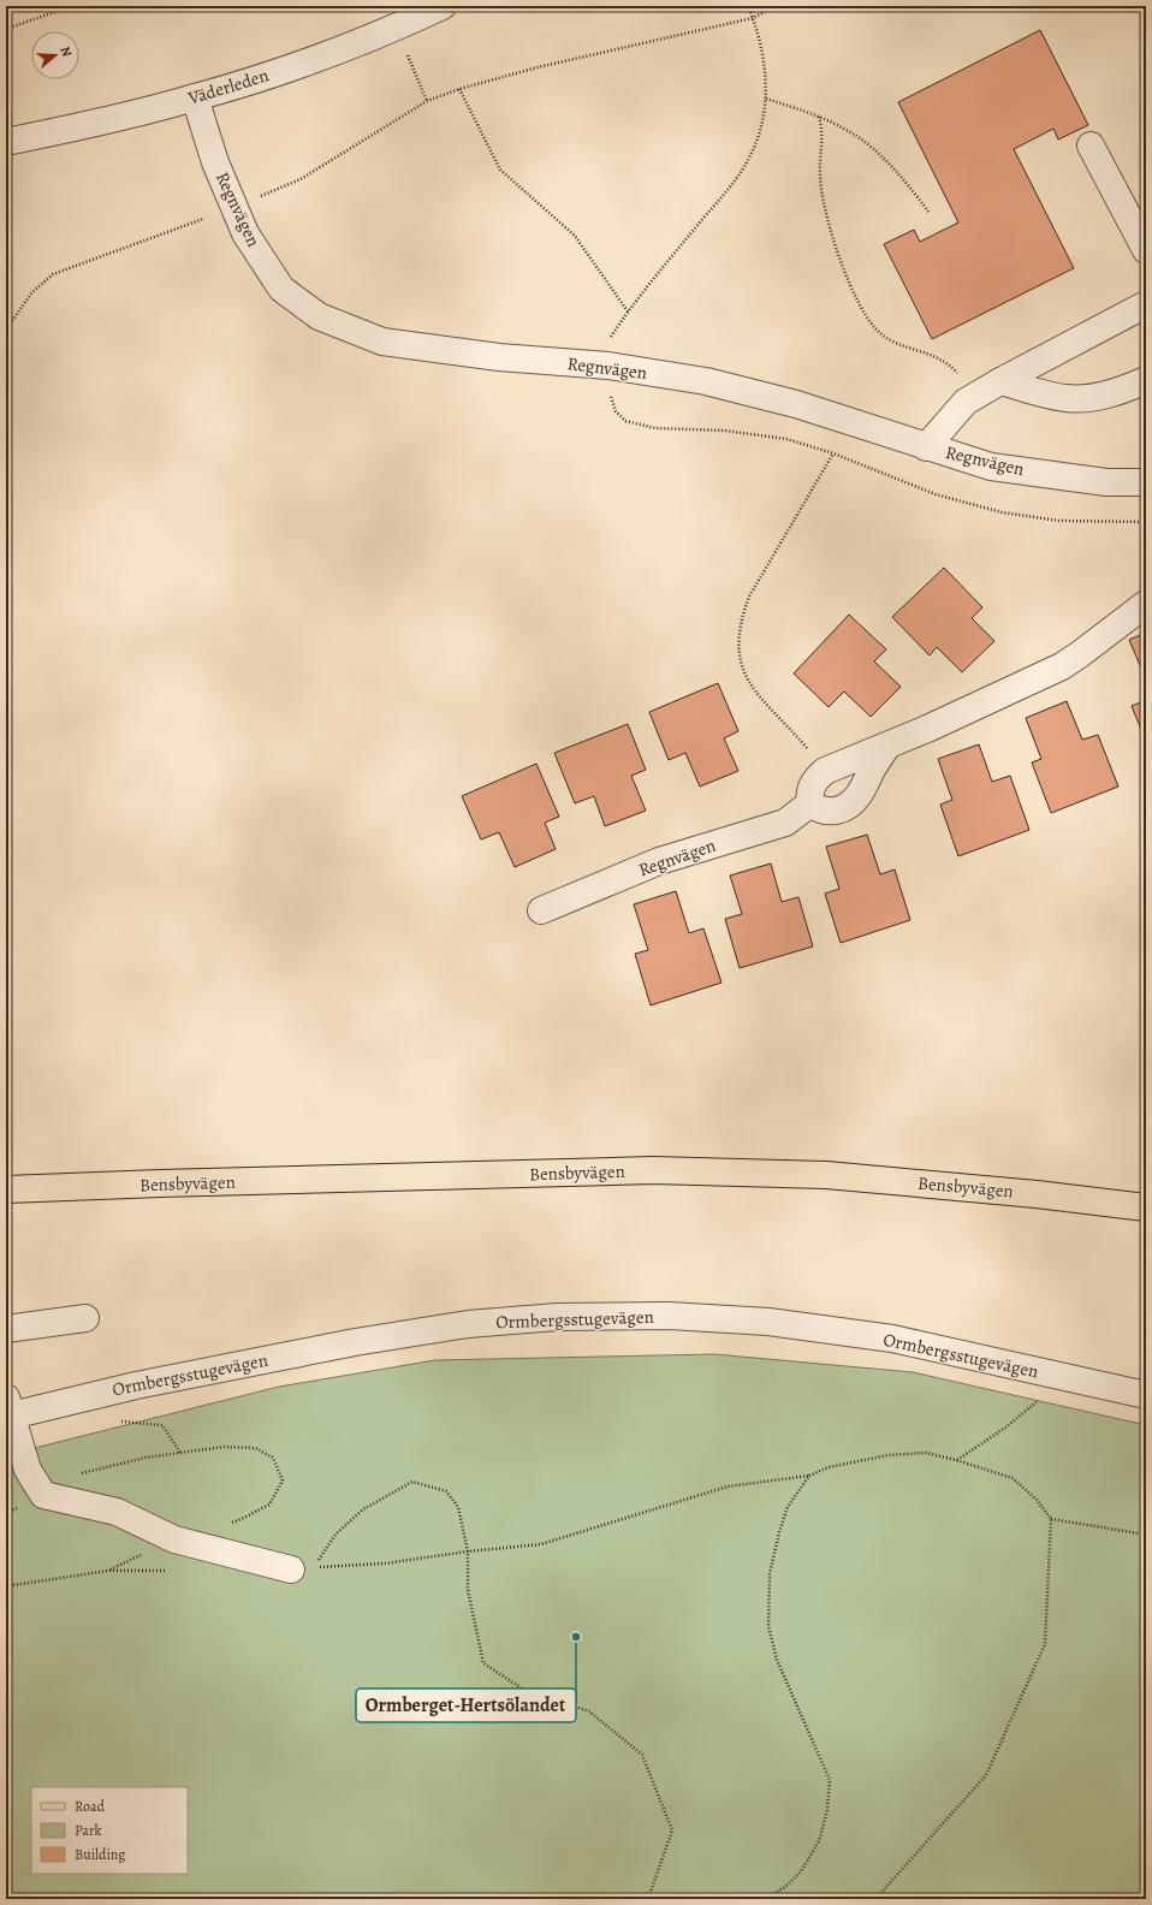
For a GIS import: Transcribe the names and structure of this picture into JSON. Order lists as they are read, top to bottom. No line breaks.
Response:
{"streets":{"main road":["Bensbyvägen"],"street":["Väderleden","Regnvägen","Ormbergsstugevägen"]},"crossings":[["Väderleden","Regnvägen"]],"places":["Ormberget-Hertsölandet"],"legend":["Road","Park","Building"],"north":"right"}
